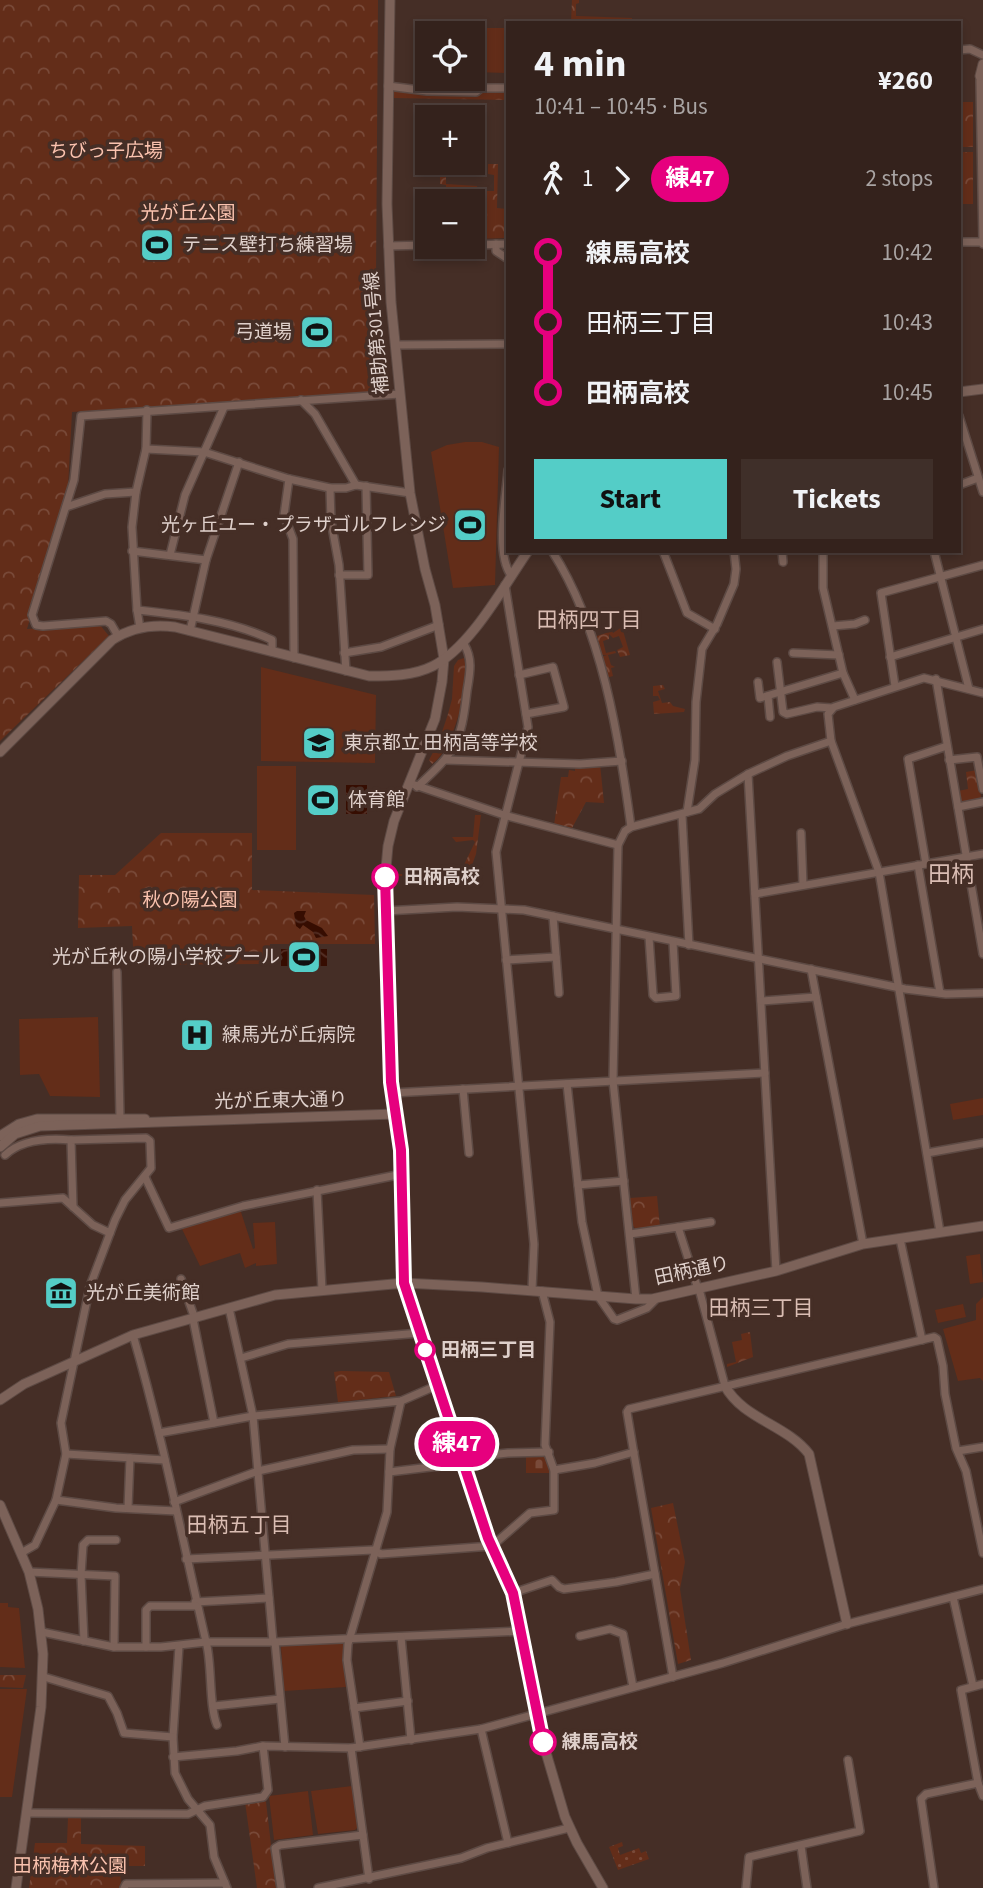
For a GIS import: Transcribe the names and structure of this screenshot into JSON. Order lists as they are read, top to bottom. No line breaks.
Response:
{"streets":{"street":["補助第301号線","光が丘東大通り","田柄通り"]},"crossings":[["補助第301号線","光が丘東大通り"],["補助第301号線","田柄通り"]],"districts":["田柄四丁目","田柄","田柄三丁目","田柄五丁目"],"parks":["ちびっ子広場","光が丘公園","秋の陽公園","田柄梅林公園"],"places":{"sports":["テニス壁打ち練習場","弓道場","光ヶ丘ユー・プラザゴルフレンジ","体育館","光が丘秋の陽小学校プール"],"school or university":["東京都立 田柄高等学校"],"other":["田柄高校","田柄三丁目","練馬高校"],"hospital":["練馬光が丘病院"],"museum":["光が丘美術館"]},"lines":["bus line 練47"],"page":{"on_map":"練47","map_buttons":["+","−"],"heading":["4 min","10:41 – 10:45 · Bus","¥260"],"legs":["1","練47","2 stops"],"list":[{"name":"練馬高校","value":"10:42"},{"name":"田柄三丁目","value":"10:43"},{"name":"田柄高校","value":"10:45"}],"buttons":["Start","Tickets"]}}
